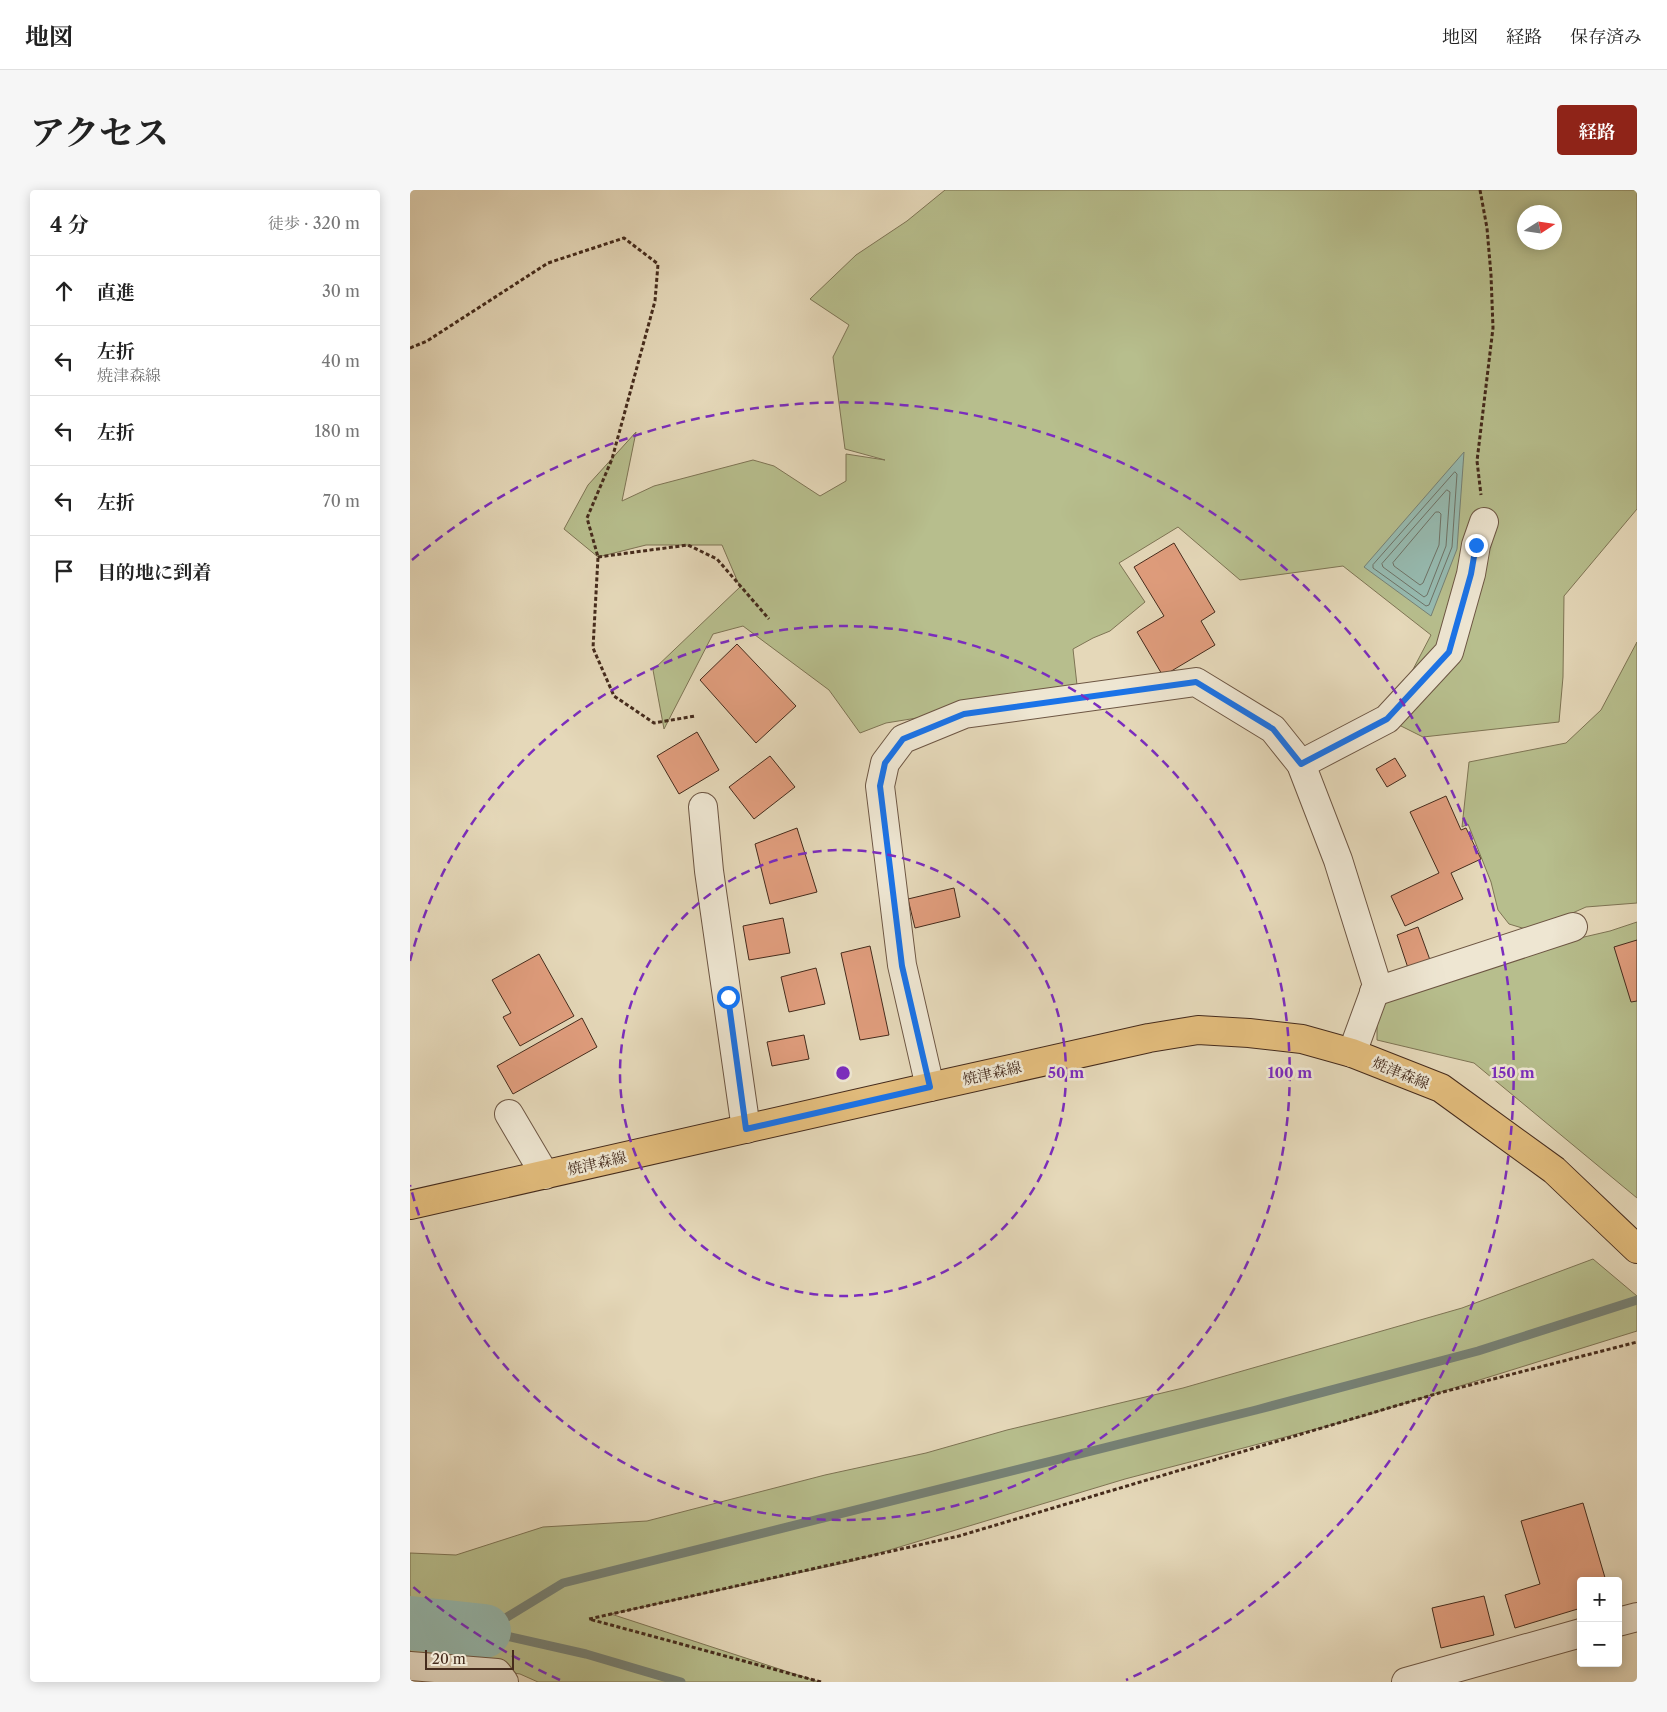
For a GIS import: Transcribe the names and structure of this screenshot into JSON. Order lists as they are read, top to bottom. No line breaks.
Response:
{"streets":{"main road":["焼津森線"]},"scale_bar":"20 m","north":"right","page":{"header":"地図","nav":["地図","経路","保存済み"],"title":"アクセス","buttons":"経路","heading":["4 分","徒歩 · 320 m"],"list":[["直進","30 m"],["左折","焼津森線","40 m"],["左折","180 m"],["左折","70 m"],"目的地に到着"],"map_buttons":["+","−"],"scale":"20 m"},"rings":["50 m","100 m","150 m"]}
